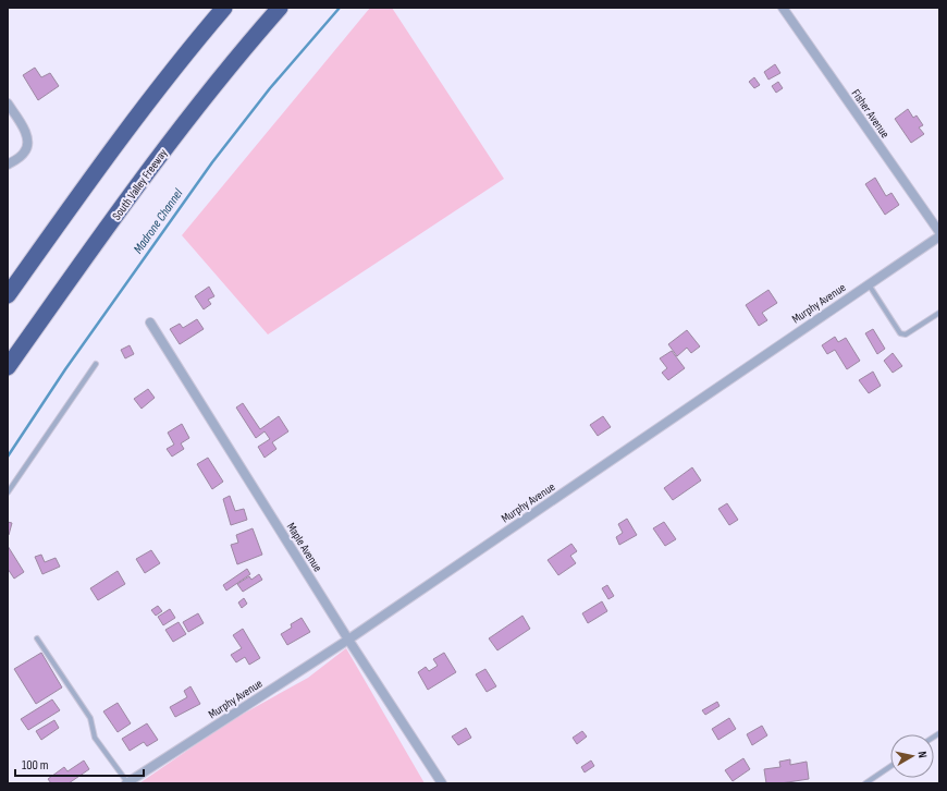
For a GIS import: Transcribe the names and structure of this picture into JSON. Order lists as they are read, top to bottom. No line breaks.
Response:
{"streets":{"highway":["South Valley Freeway"],"street":["Fisher Avenue","Murphy Avenue","Maple Avenue"]},"crossings":[["Murphy Avenue","Maple Avenue"]],"water":["Madrone Channel"],"scale_bar":"100 m","north":"right"}
